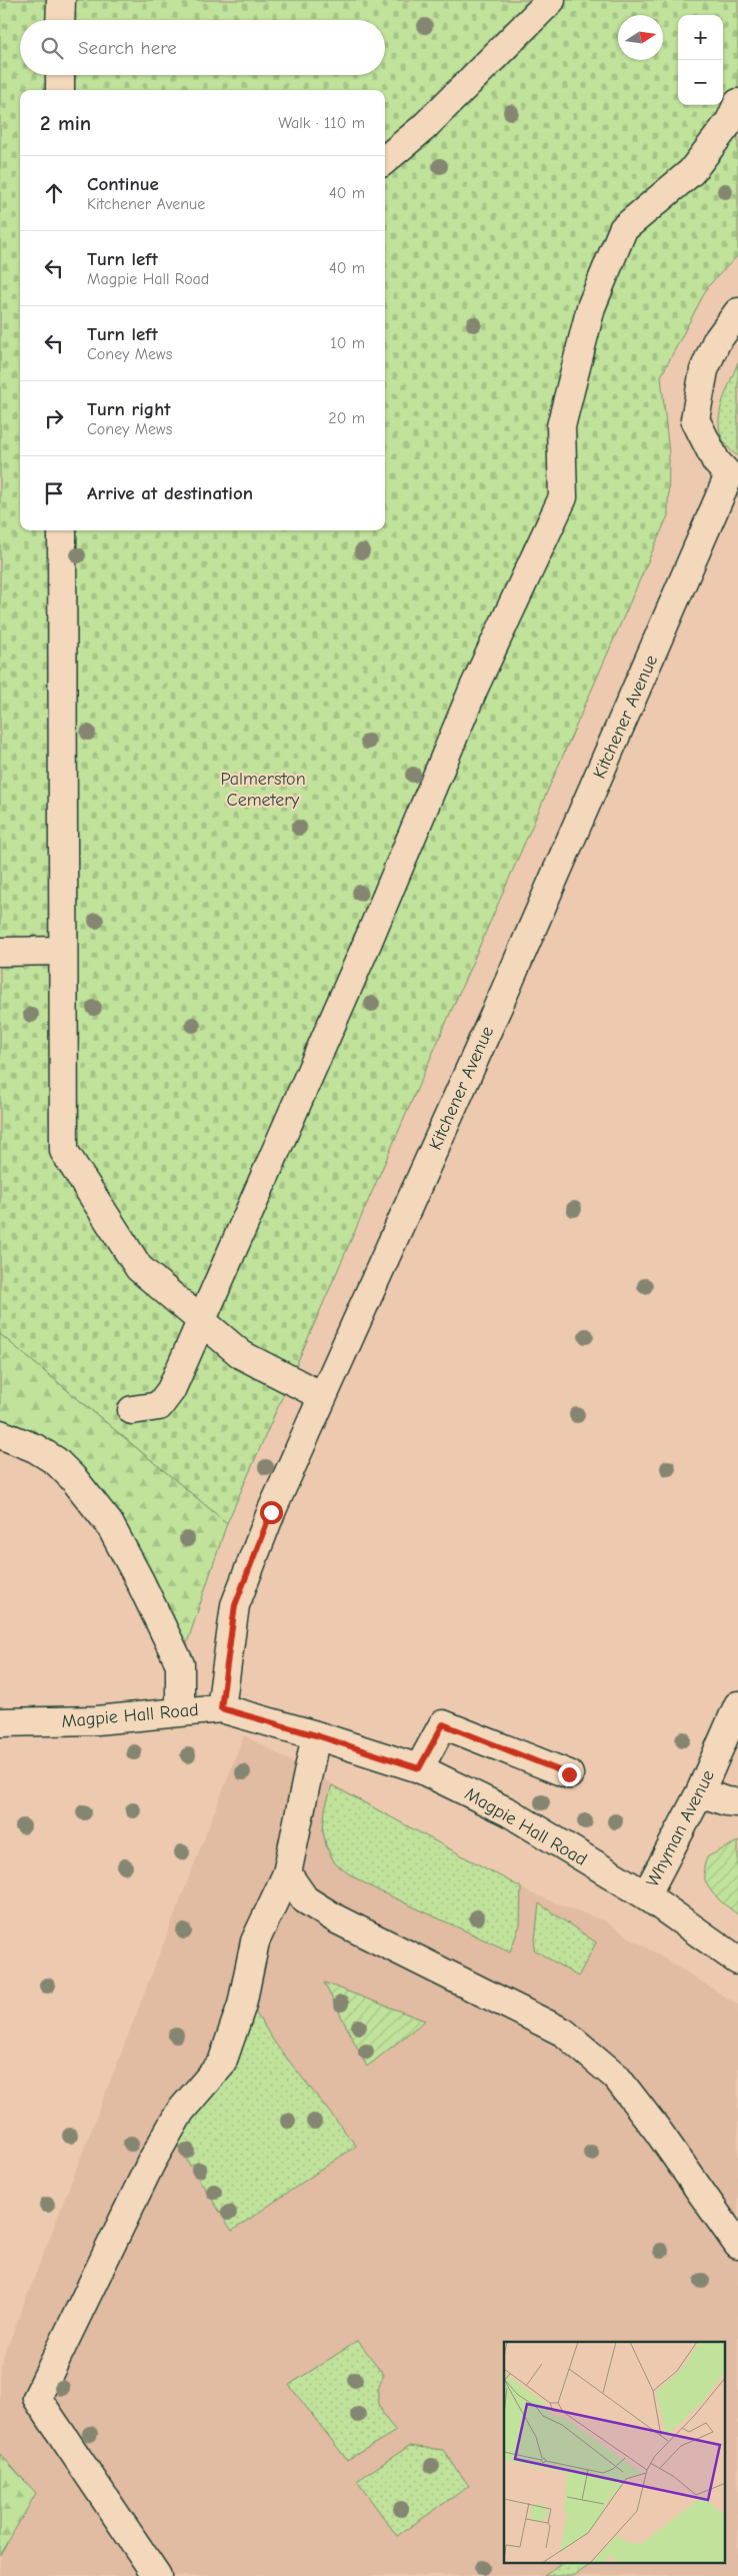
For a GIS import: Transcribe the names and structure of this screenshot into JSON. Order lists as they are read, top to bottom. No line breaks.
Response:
{"streets":{"street":["Kitchener Avenue","Magpie Hall Road","Whyman Avenue"]},"crossings":[["Kitchener Avenue","Magpie Hall Road"],["Magpie Hall Road","Whyman Avenue"]],"parks":["Palmerston Cemetery"],"north":"right","page":{"map_buttons":["+","−"],"search":"Search here","heading":["2 min","Walk · 110 m"],"list":[["Continue","Kitchener Avenue","40 m"],["Turn left","Magpie Hall Road","40 m"],["Turn left","Coney Mews","10 m"],["Turn right","Coney Mews","20 m"],"Arrive at destination"]}}
